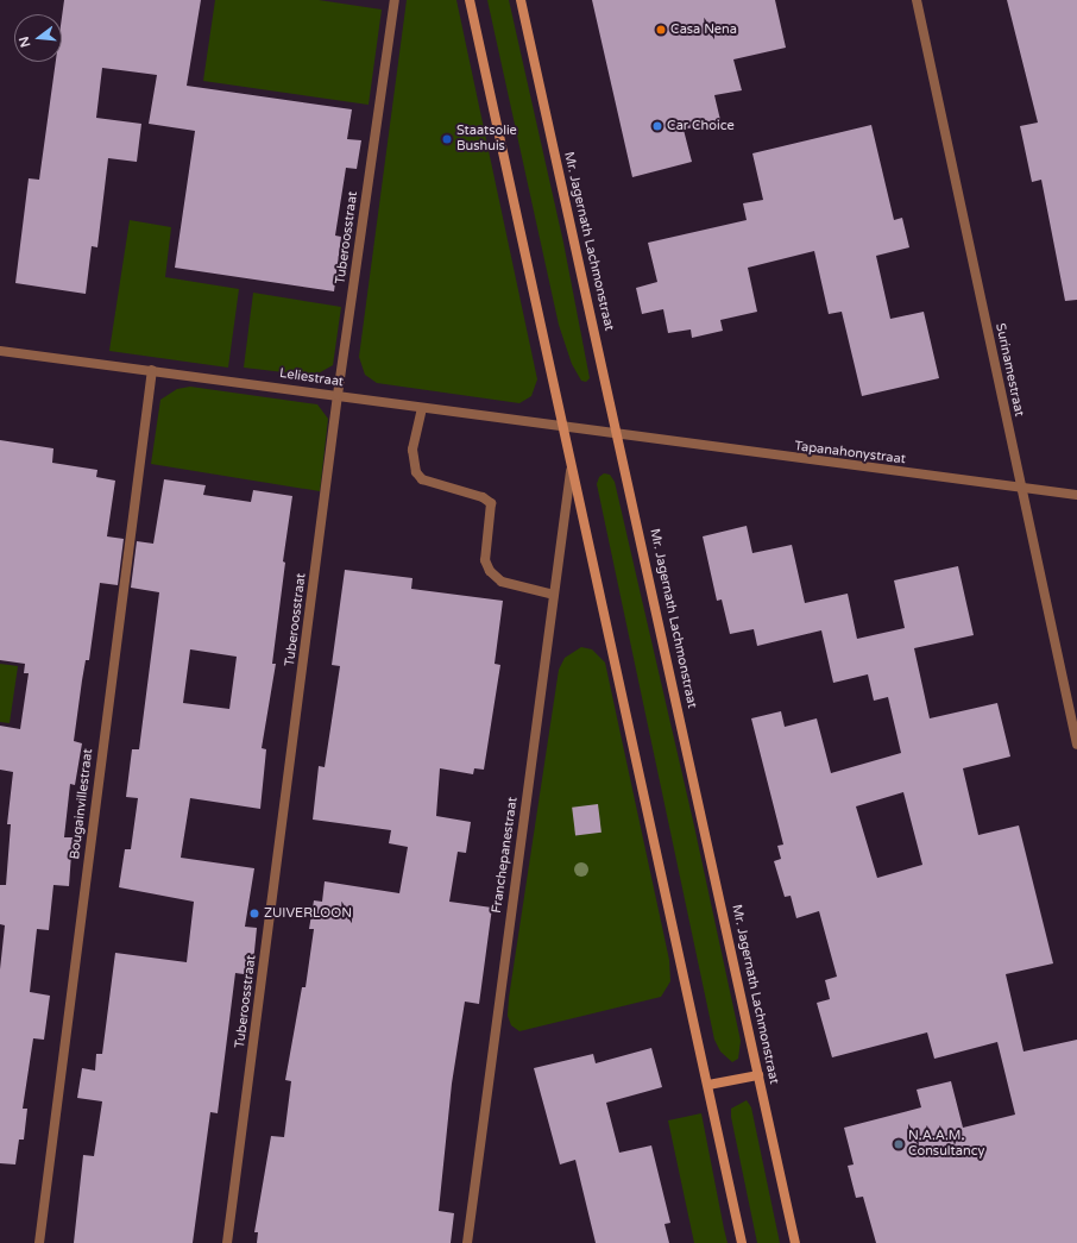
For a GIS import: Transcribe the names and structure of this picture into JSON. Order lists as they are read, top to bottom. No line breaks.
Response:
{"streets":{"main road":["Mr. Jagernath Lachmonstraat"],"street":["Tuberoosstraat","Surinamestraat","Leliestraat","Tapanahonystraat","Bougainvillestraat","Franchepanestraat"]},"crossings":[["Tuberoosstraat","Leliestraat"],["Mr. Jagernath Lachmonstraat","Leliestraat"],["Mr. Jagernath Lachmonstraat","Tapanahonystraat"],["Surinamestraat","Tapanahonystraat"],["Leliestraat","Tapanahonystraat"],["Leliestraat","Bougainvillestraat"]],"places":["Casa Nena","Car Choice","Staatsolie Bushuis","ZUIVERLOON","N.A.A.M. Consultancy"],"north":"left"}
